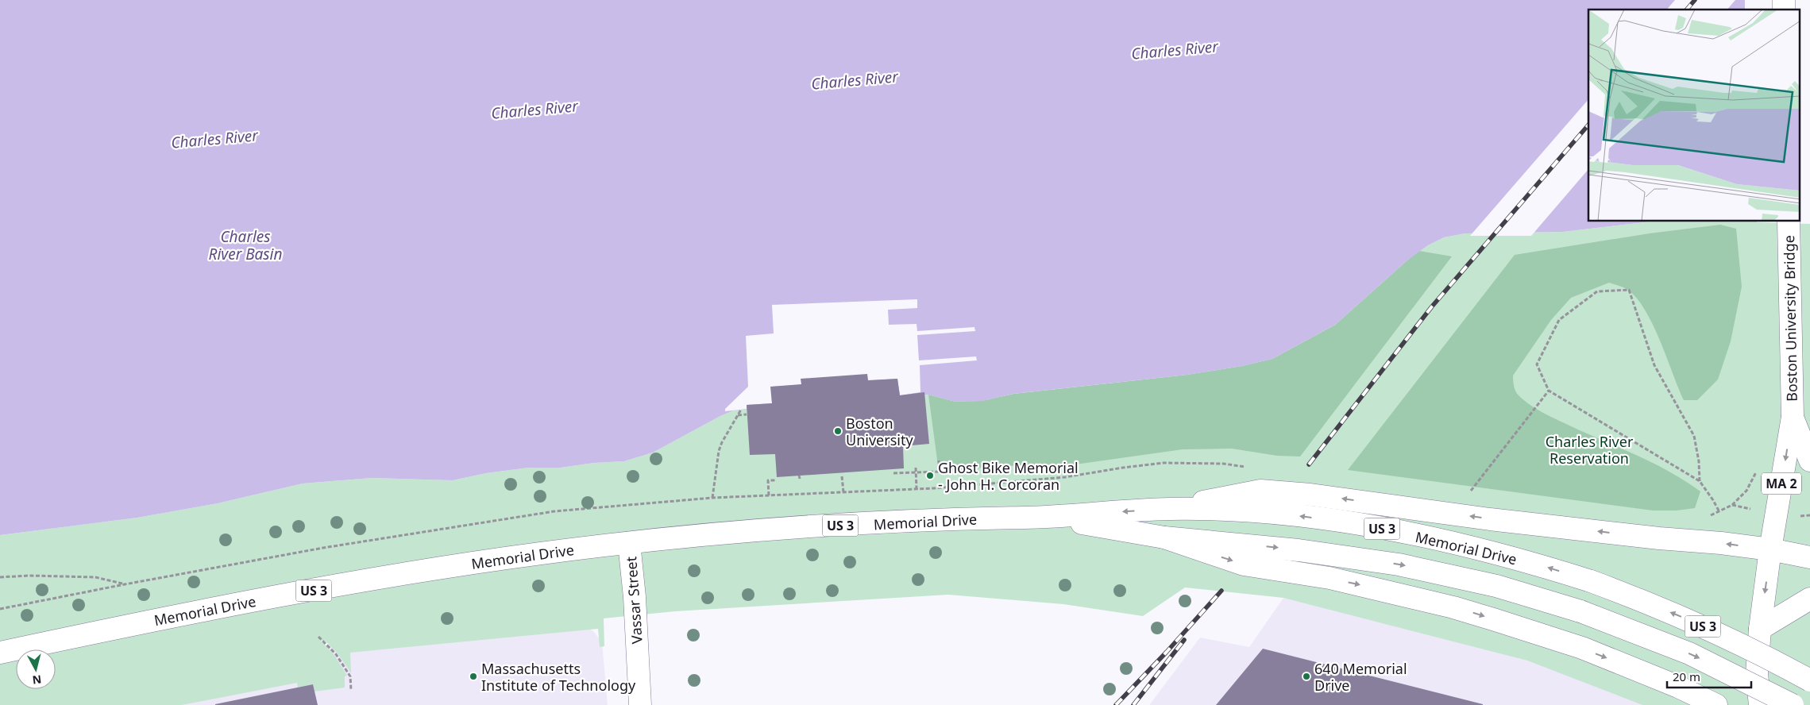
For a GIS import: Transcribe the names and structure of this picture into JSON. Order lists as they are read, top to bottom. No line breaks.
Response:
{"streets":{"main road":["Boston University Bridge","MA 2","Memorial Drive","US 3","Vassar Street"]},"crossings":[["Boston University Bridge","MA 2"],["Memorial Drive","Vassar Street"]],"one_way":["Boston University Bridge"],"water":["Charles River","Charles River Basin"],"parks":["Charles River Reservation"],"places":["Boston University","Ghost Bike Memorial - John H. Corcoran","Massachusetts Institute of Technology","640 Memorial Drive"],"scale_bar":"20 m","north":"bottom"}
